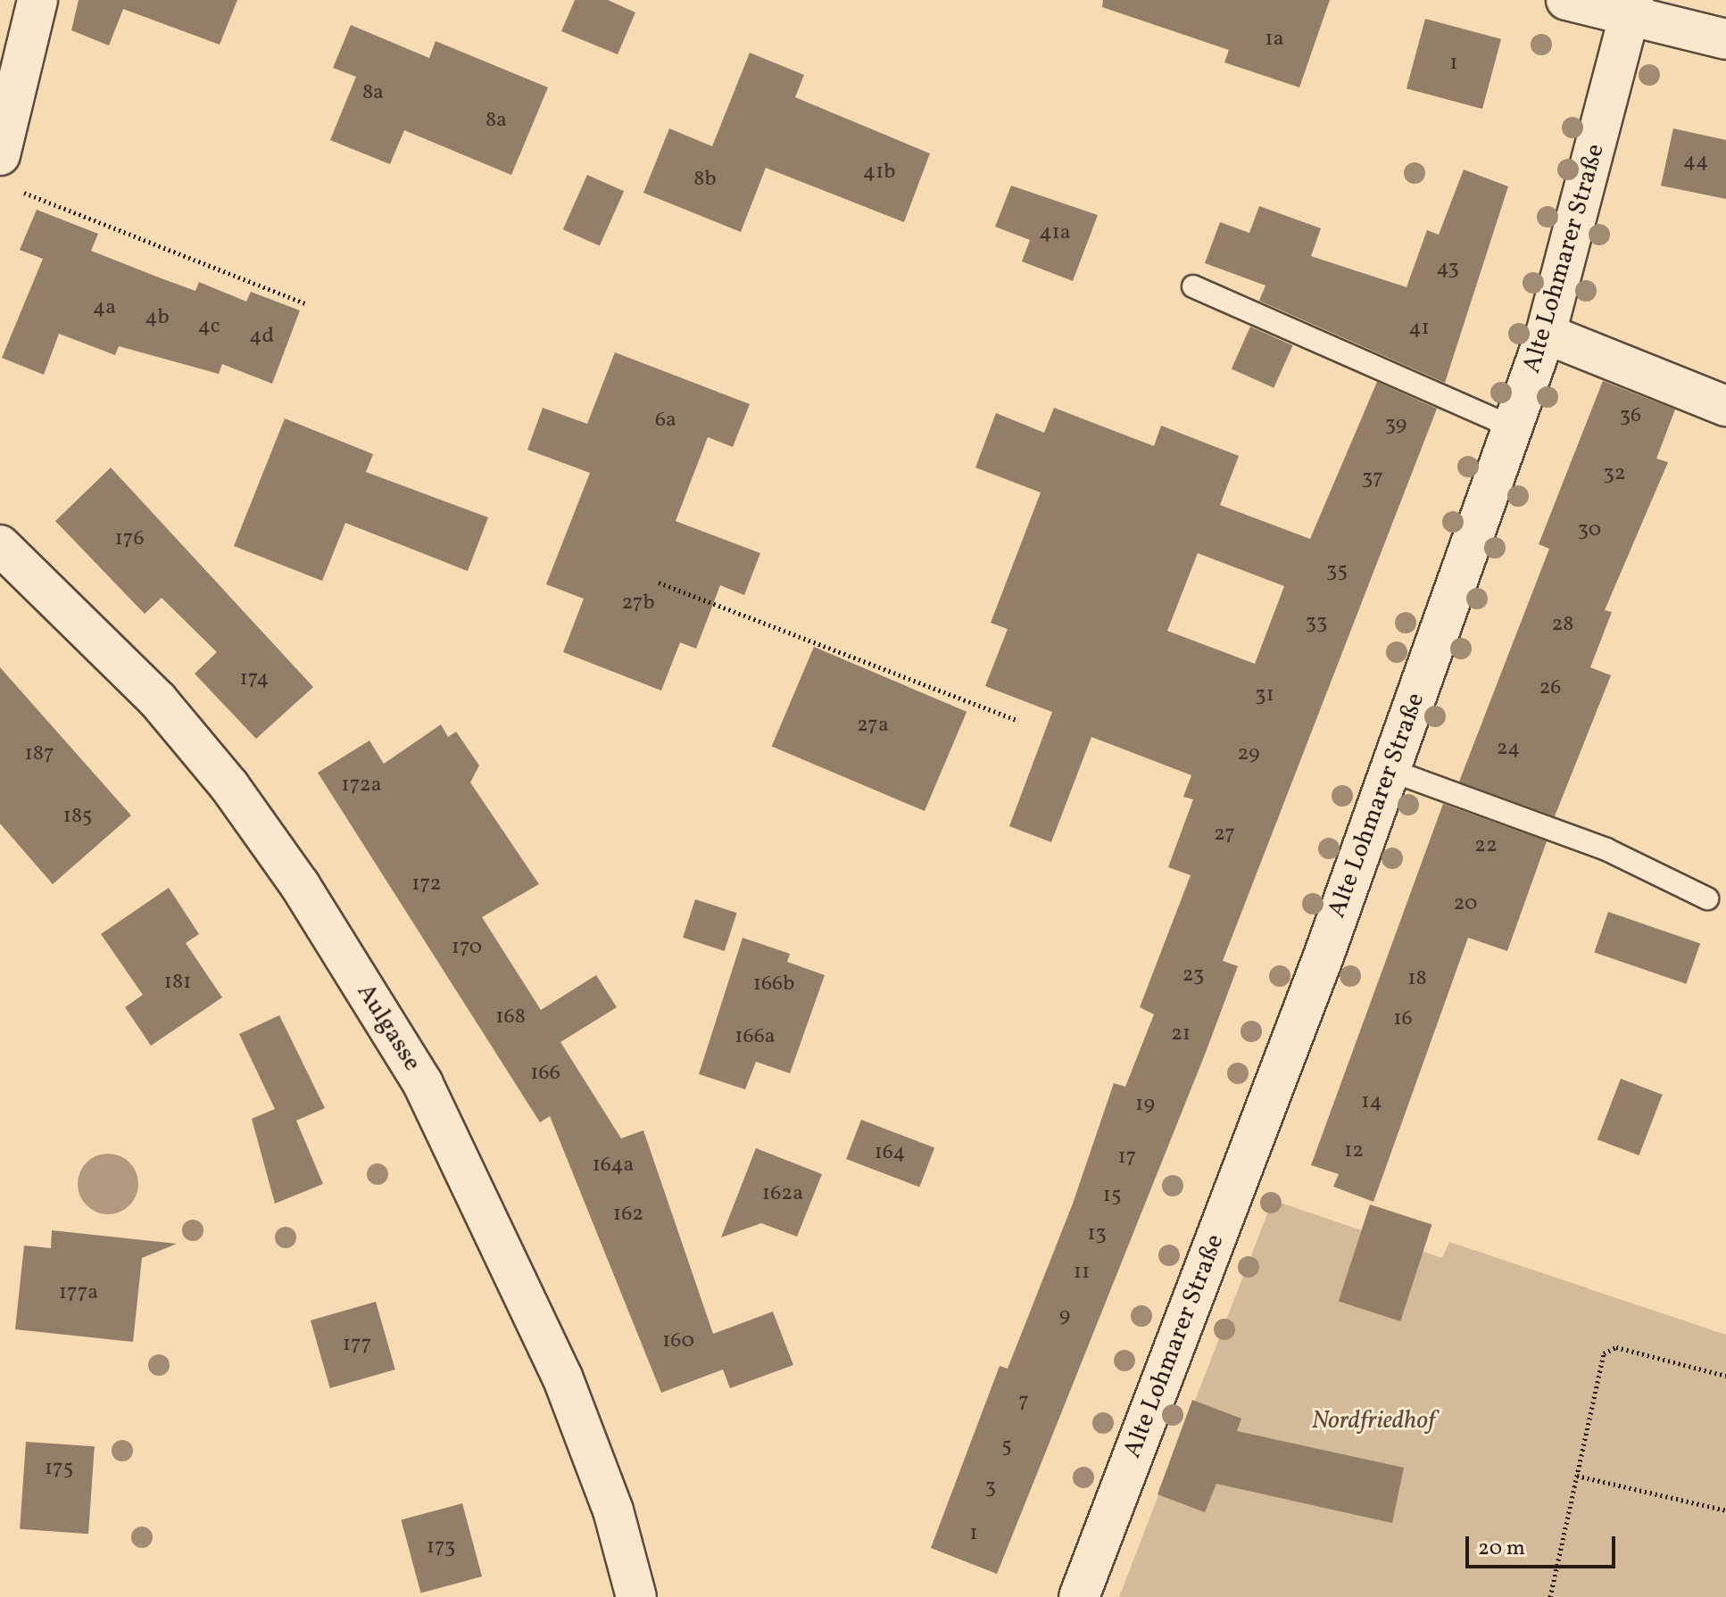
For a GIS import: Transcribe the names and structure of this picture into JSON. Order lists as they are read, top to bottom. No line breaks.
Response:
{"streets":{"street":["Alte Lohmarer Straße","Aulgasse"]},"parks":["Nordfriedhof"],"house_numbers":["1a","1","8a","8a","44","41b","8b","41a","43","4a","4b","4c","41","4d","36","6a","39","32","37","30","176","35","27b","33","28","174","26","31","27a","24","187","29","172a","185","27","22","172","20","170","23","18","181","166b","168","16","21","166a","166","14","19","12","164","17","164a","162a","15","162","13","11","177a","9","160","177","7","5","175","3","1","173"],"scale_bar":"20 m"}
